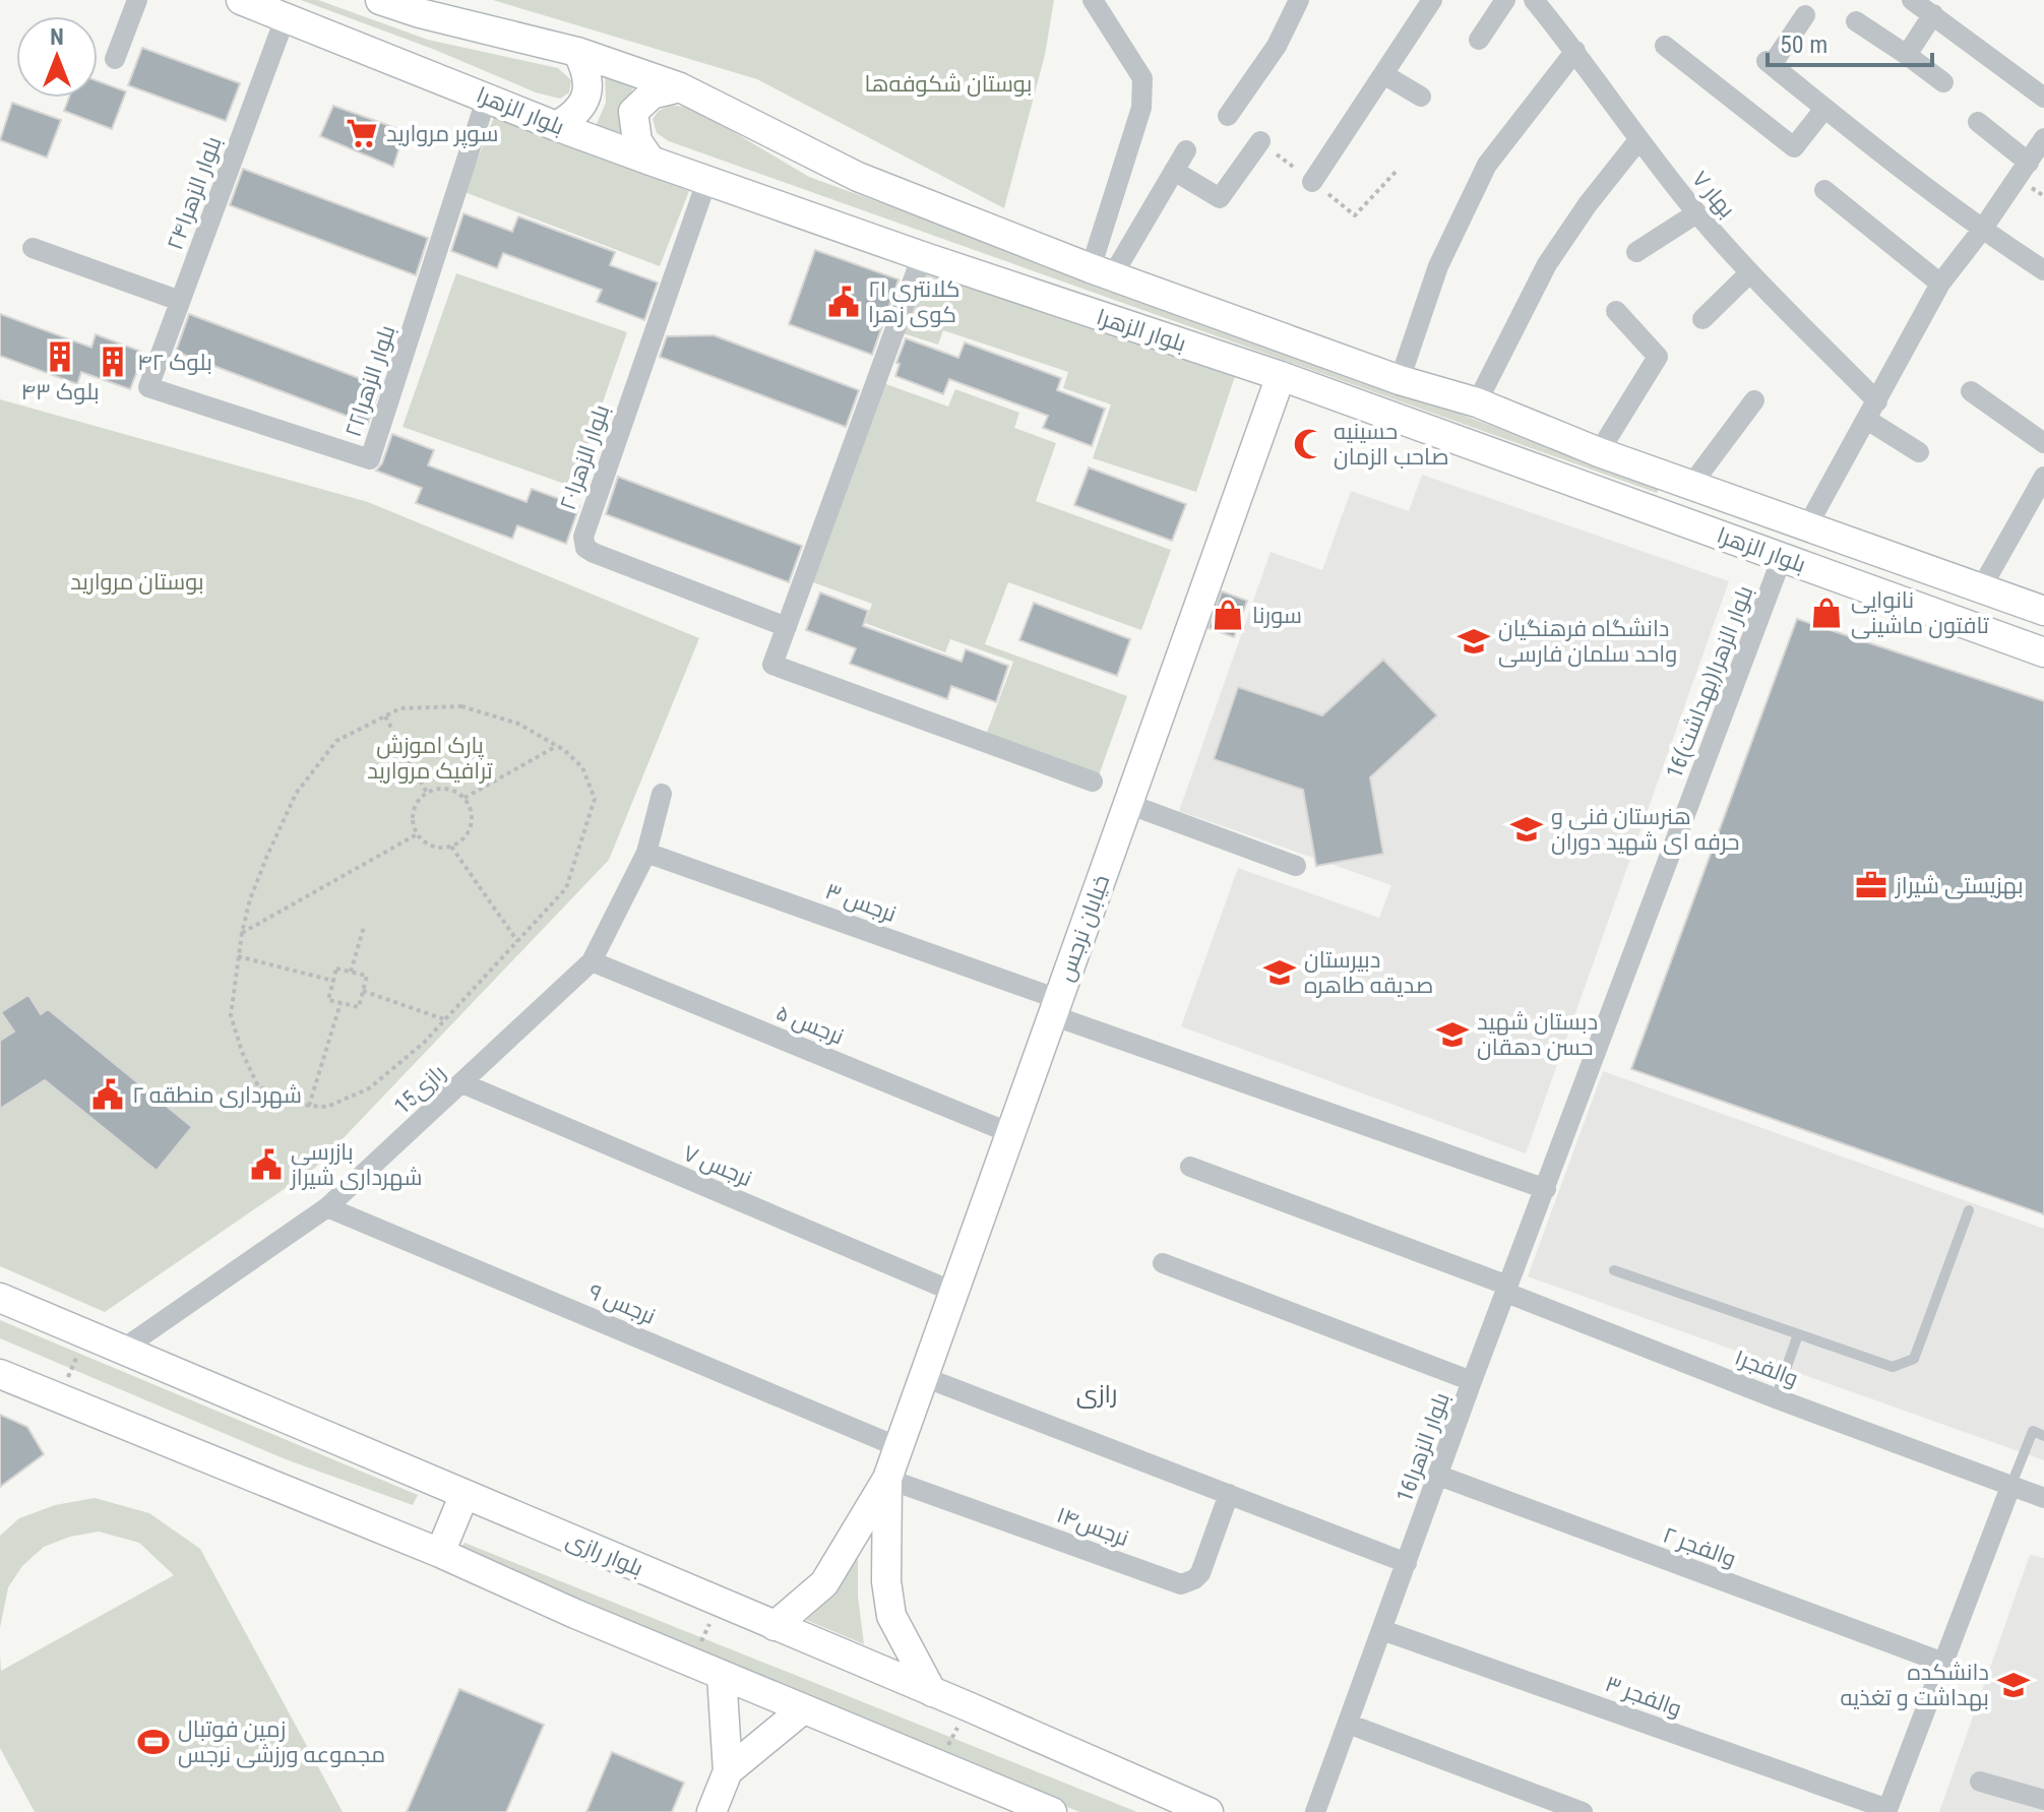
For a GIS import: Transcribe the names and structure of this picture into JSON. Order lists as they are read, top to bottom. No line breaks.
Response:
{"streets":{"main road":["بلوار الزهرا","خیابان نرجس","بلوار رازی"],"street":["بلوار الزهرا۲۴","بهار ۷","بلوار الزهرا۲۲","بلوار الزهرا۲۰","16بلوار الزهرا(بهداشت)","نرجس ۳","نرجس ۵","15رازی","نرجس ۷","نرجس ۹","والفجر۱","16بلوار الزهرا","نرجس۱۴","والفجر ۲","والفجر ۳"]},"crossings":[["بلوار الزهرا","بلوار الزهرا۲۴"],["بلوار الزهرا","بلوار الزهرا۲۲"],["بلوار الزهرا","بلوار الزهرا۲۰"],["بلوار الزهرا","16بلوار الزهرا(بهداشت)"],["بلوار الزهرا","خیابان نرجس"],["بلوار الزهرا۲۴","بلوار الزهرا۲۲"],["16بلوار الزهرا(بهداشت)","نرجس ۳"],["16بلوار الزهرا(بهداشت)","16بلوار الزهرا"],["نرجس ۳","خیابان نرجس"],["نرجس ۳","15رازی"],["نرجس ۳","16بلوار الزهرا"],["خیابان نرجس","نرجس ۵"],["خیابان نرجس","نرجس ۷"],["خیابان نرجس","نرجس ۹"],["خیابان نرجس","نرجس۱۴"],["نرجس ۵","15رازی"],["15رازی","نرجس ۷"],["15رازی","نرجس ۹"],["15رازی","بلوار رازی"],["والفجر۱","16بلوار الزهرا"],["16بلوار الزهرا","والفجر ۲"],["16بلوار الزهرا","والفجر ۳"]],"districts":["رازی"],"parks":["بوستان شکوفه‌ها","بوستان مروارید","پارک اموزش ترافیک مروارید"],"places":{"supermarket":["سوپر مروارید"],"public building":["کلانتری ۲۱ کوی زهرا","شهرداری منطقه ۲","بازرسی شهرداری شیراز"],"building":["بلوک ۴۳","بلوک ۴۲"],"mosque":["حسینیه صاحب الزمان"],"shop":["نانوایی تافتون ماشینی","سورنا"],"school or university":["دانشگاه فرهنگیان واحد سلمان فارسی","هنرستان فنی و حرفه ای شهید دوران","دبیرستان صدیقه طاهره","دبستان شهید حسن دهقان","دانشکده بهداشت و تغذیه"],"office":["بهزیستی شیراز"],"sports":["زمین فوتبال مجموعه ورزشی نرجس"]},"scale_bar":"50 m","north":"top"}
